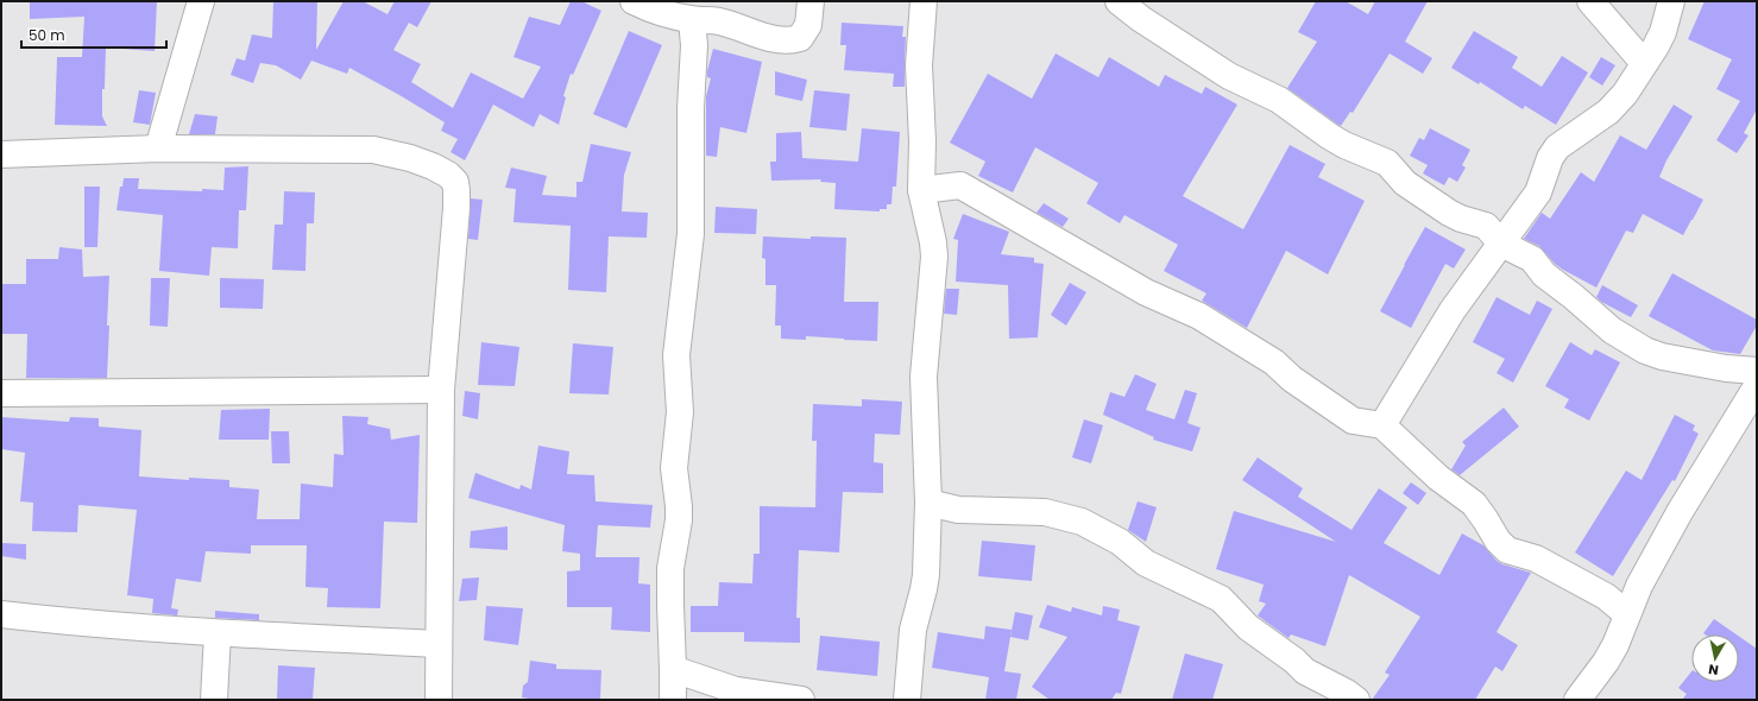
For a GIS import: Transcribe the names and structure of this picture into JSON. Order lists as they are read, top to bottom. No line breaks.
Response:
{"scale_bar":"50 m","north":"bottom"}
